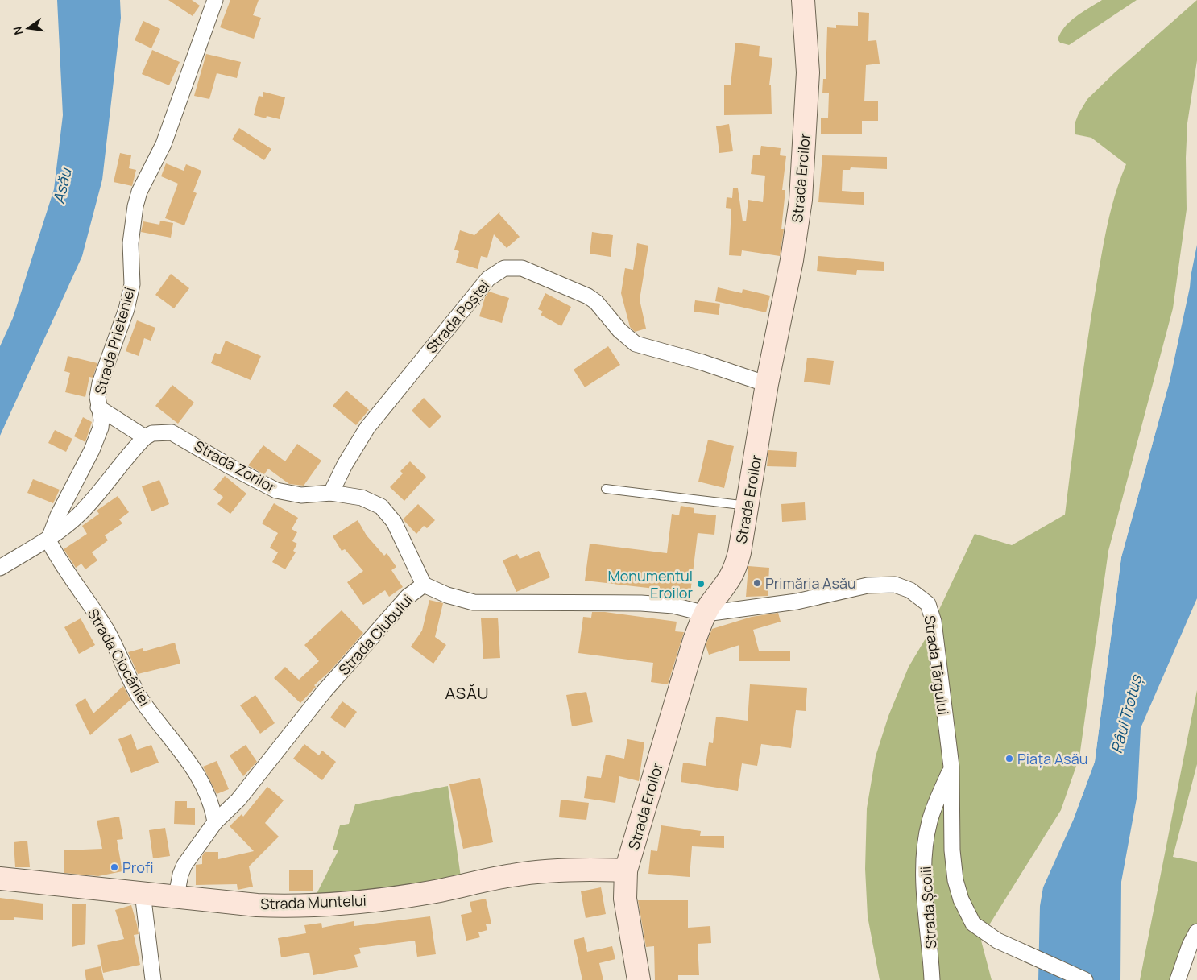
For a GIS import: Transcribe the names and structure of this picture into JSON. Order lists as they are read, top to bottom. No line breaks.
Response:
{"streets":{"main road":["Strada Eroilor","Strada Muntelui"],"street":["Strada Poștei","Strada Prieteniei","Strada Zorilor","Strada Clubului","Strada Ciocârliei","Strada Târgului","Strada Școlii"]},"crossings":[["Strada Eroilor","Strada Poștei"],["Strada Eroilor","Strada Clubului"],["Strada Eroilor","Strada Târgului"],["Strada Eroilor","Strada Muntelui"],["Strada Poștei","Strada Zorilor"],["Strada Prieteniei","Strada Ciocârliei"],["Strada Zorilor","Strada Clubului"],["Strada Clubului","Strada Ciocârliei"],["Strada Clubului","Strada Târgului"],["Strada Clubului","Strada Muntelui"],["Strada Târgului","Strada Școlii"]],"districts":["ASĂU"],"water":["Asău","Râul Trotuș"],"places":["Primăria Asău","Monumentul Eroilor","Piața Asău","Profi"],"north":"left"}
